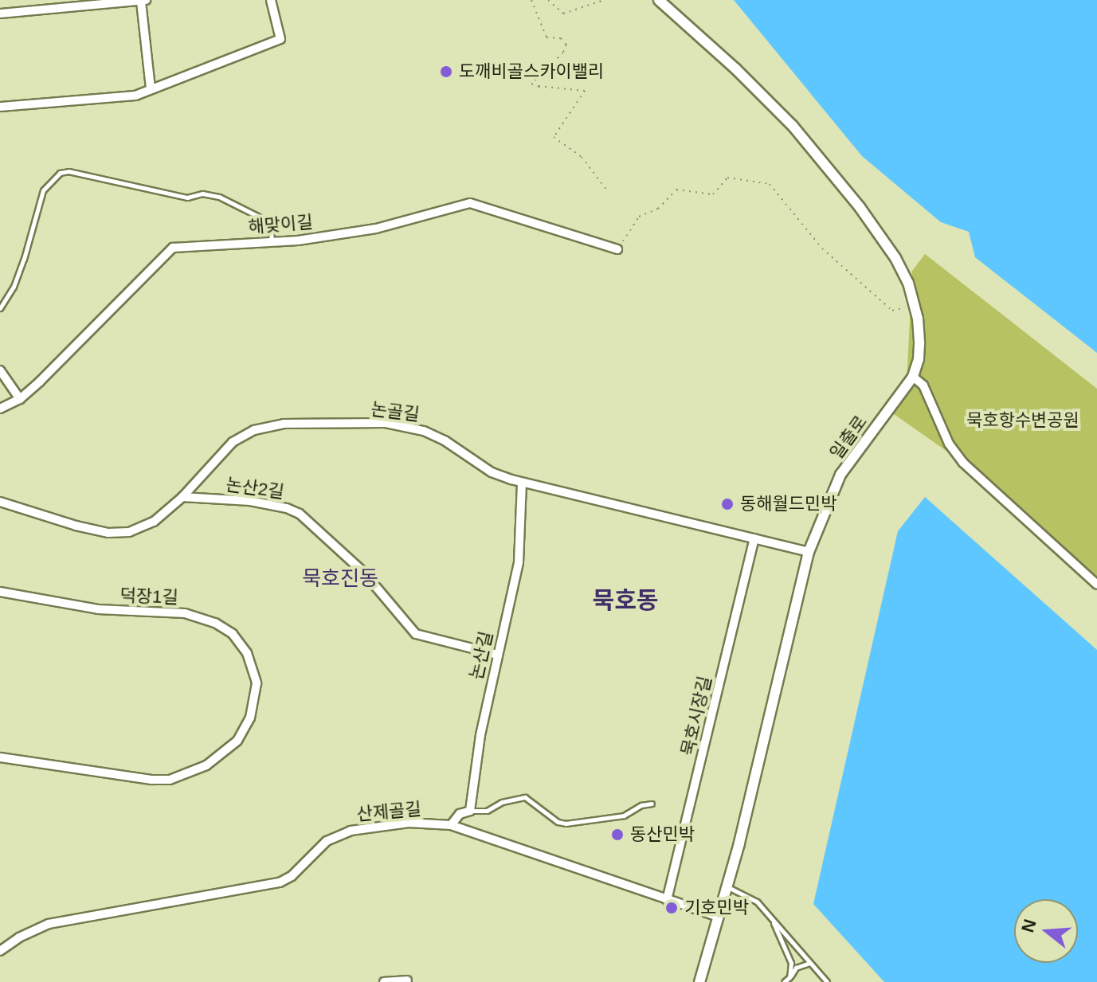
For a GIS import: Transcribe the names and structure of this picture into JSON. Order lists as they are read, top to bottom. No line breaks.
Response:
{"streets":{"street":["해맞이길","논골길","일출로","논산2길","덕장1길","논산길","묵호시장길","산제골길"]},"crossings":[["논골길","일출로"],["논골길","논산2길"],["논골길","논산길"],["논골길","묵호시장길"],["일출로","산제골길"],["논산2길","논산길"],["묵호시장길","산제골길"]],"districts":["묵호진동","묵호동"],"parks":["묵호항수변공원"],"places":["도깨비골스카이밸리","동해월드민박","동산민박","기호민박"],"north":"left"}
